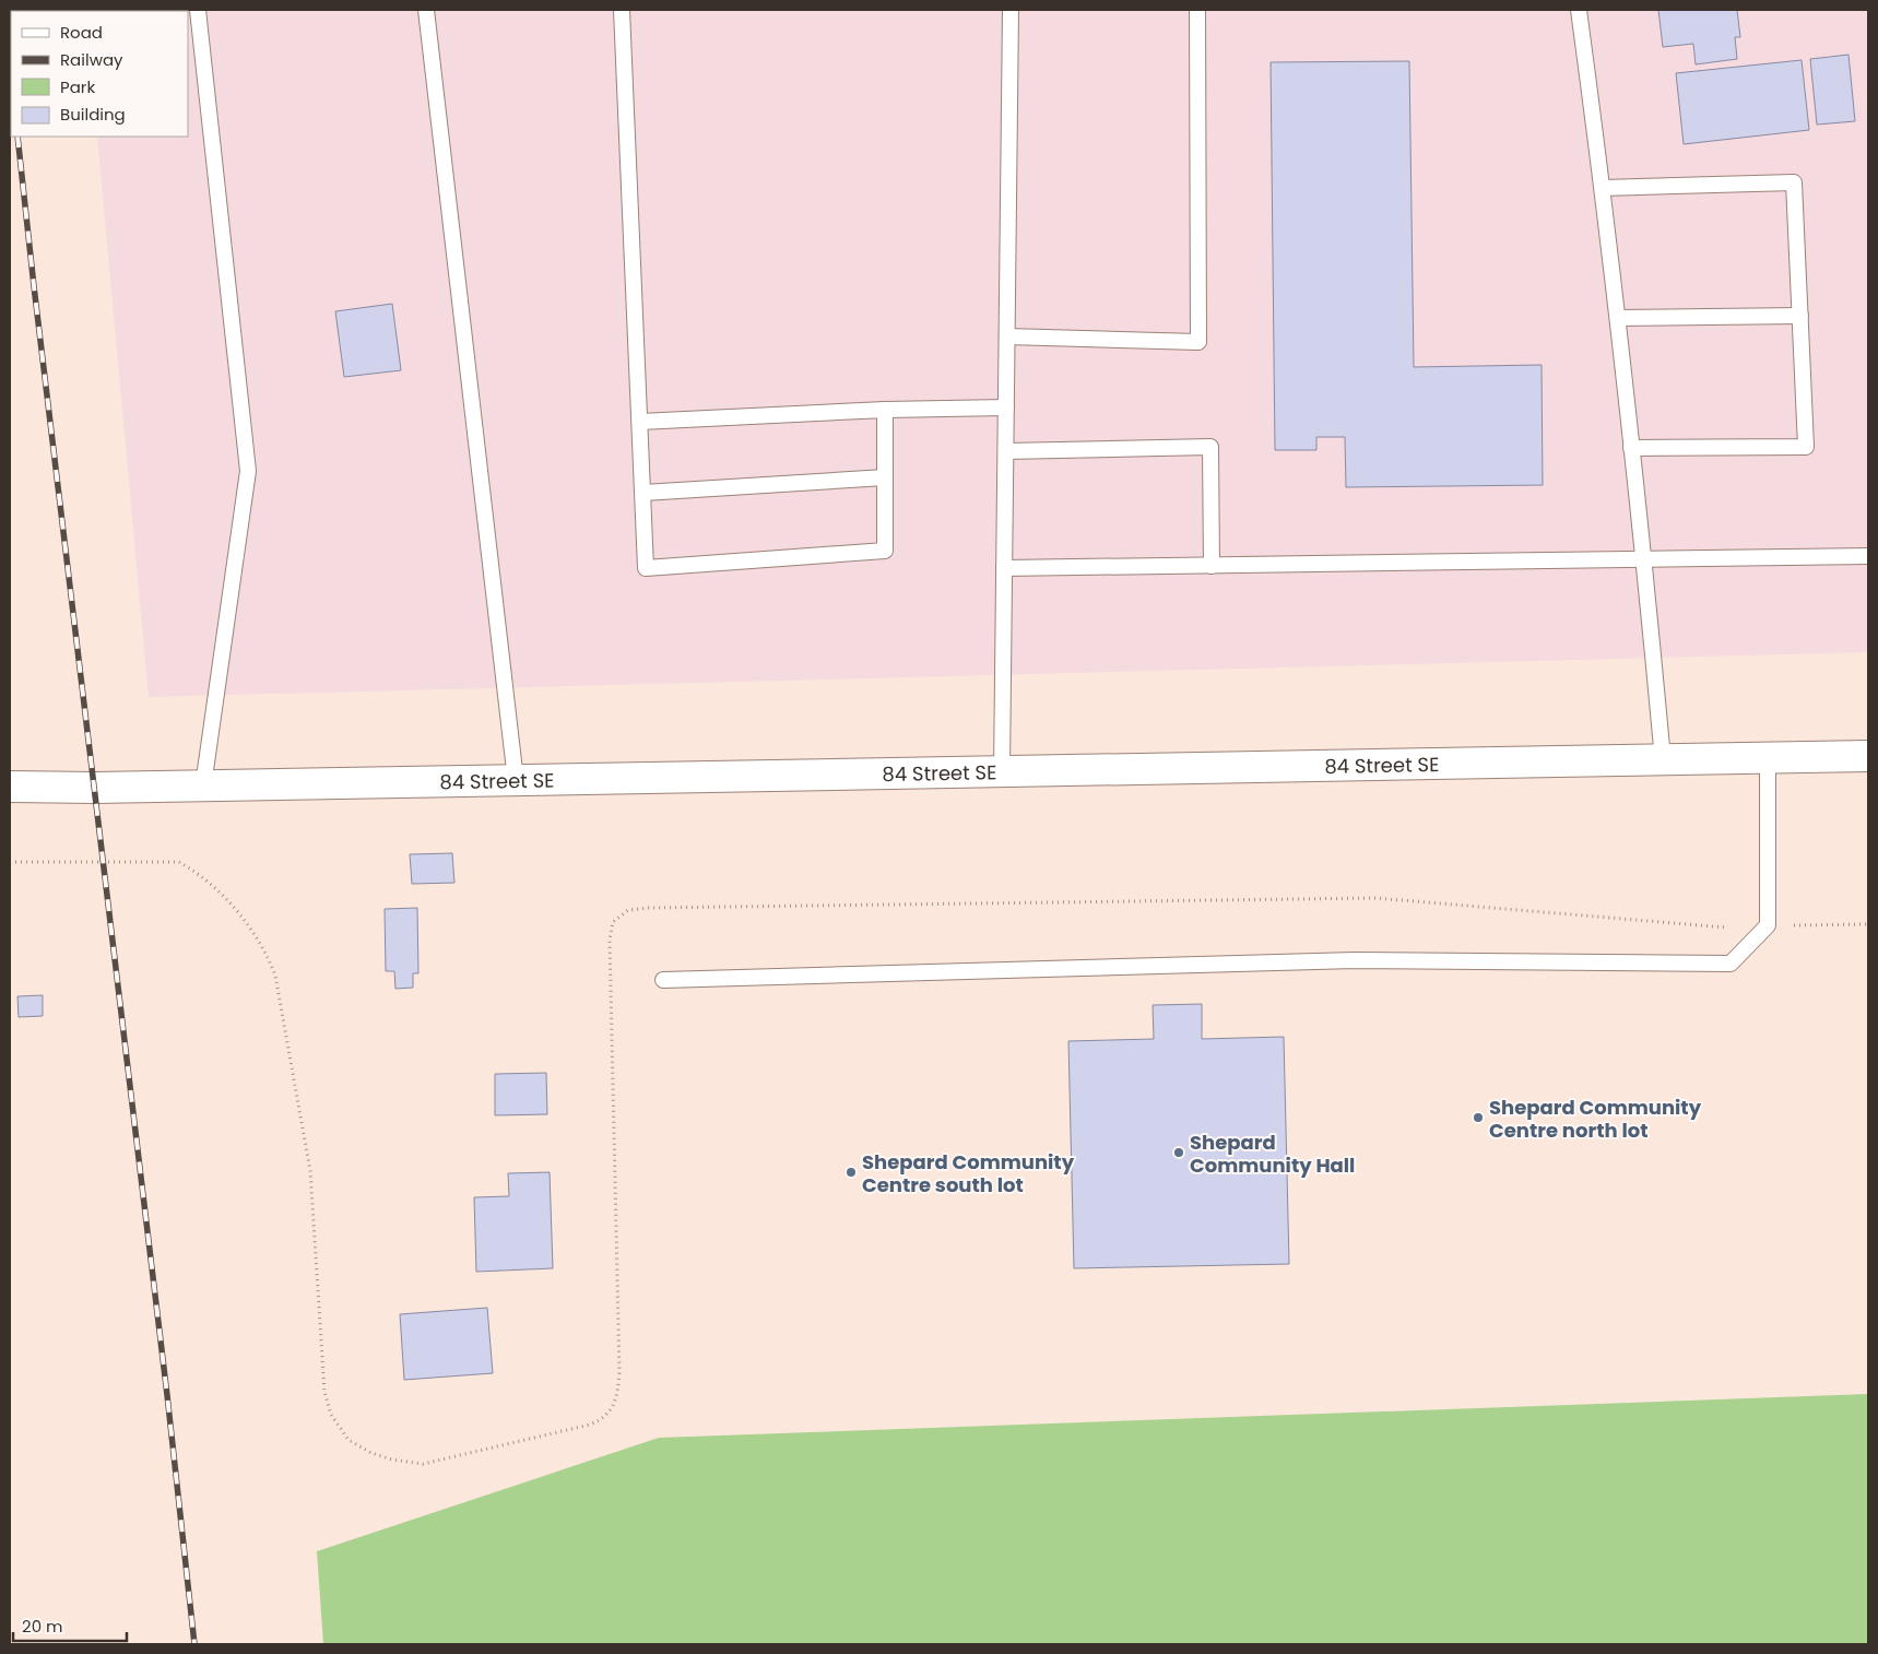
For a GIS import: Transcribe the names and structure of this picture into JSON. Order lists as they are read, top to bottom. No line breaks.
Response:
{"streets":{"street":["84 Street SE"]},"places":["Shepard Community Centre north lot","Shepard Community Hall","Shepard Community Centre south lot"],"legend":["Road","Railway","Park","Building"],"scale_bar":"20 m"}
